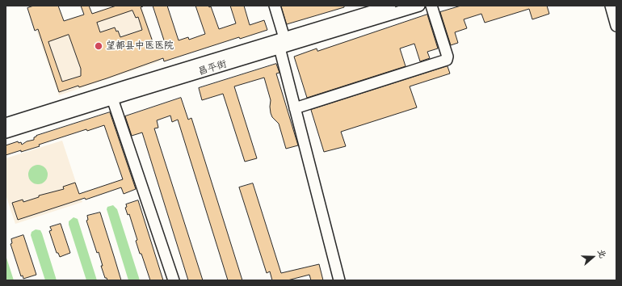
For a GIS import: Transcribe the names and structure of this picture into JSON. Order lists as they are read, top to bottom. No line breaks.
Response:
{"streets":{"street":["昌平街"]},"places":["望都县中医医院"],"north":"right"}
